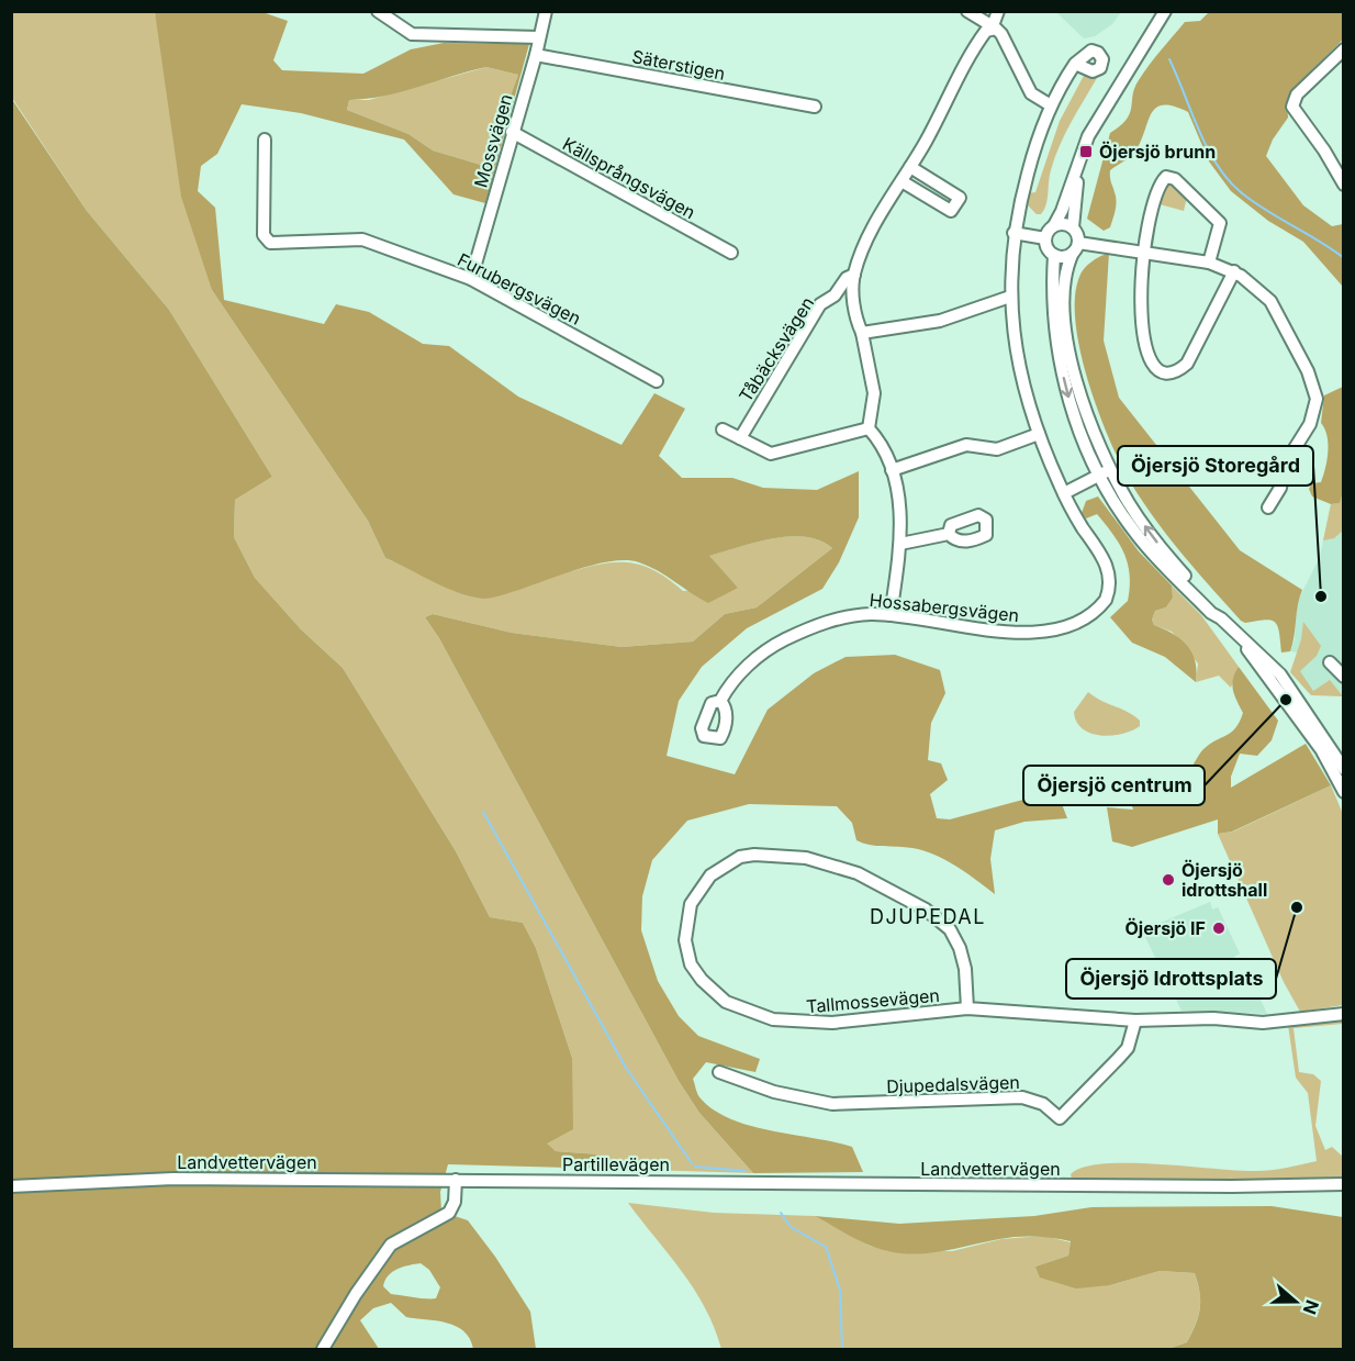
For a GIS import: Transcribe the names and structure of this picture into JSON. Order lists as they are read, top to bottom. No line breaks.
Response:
{"streets":{"street":["Säterstigen","Mossvägen","Källsprångsvägen","Furubergsvägen","Tåbäcksvägen","Hossabergsvägen","Tallmossevägen","Djupedalsvägen","Landvettervägen","Partillevägen"]},"crossings":[["Säterstigen","Mossvägen"],["Mossvägen","Källsprångsvägen"],["Mossvägen","Furubergsvägen"],["Tallmossevägen","Djupedalsvägen"],["Landvettervägen","Partillevägen"]],"districts":["DJUPEDAL"],"places":{"transit":["Öjersjö brunn"],"other":["Öjersjö Storegård","Öjersjö centrum","Öjersjö idrottshall","Öjersjö Idrottsplats","Öjersjö IF"]},"north":"right"}
